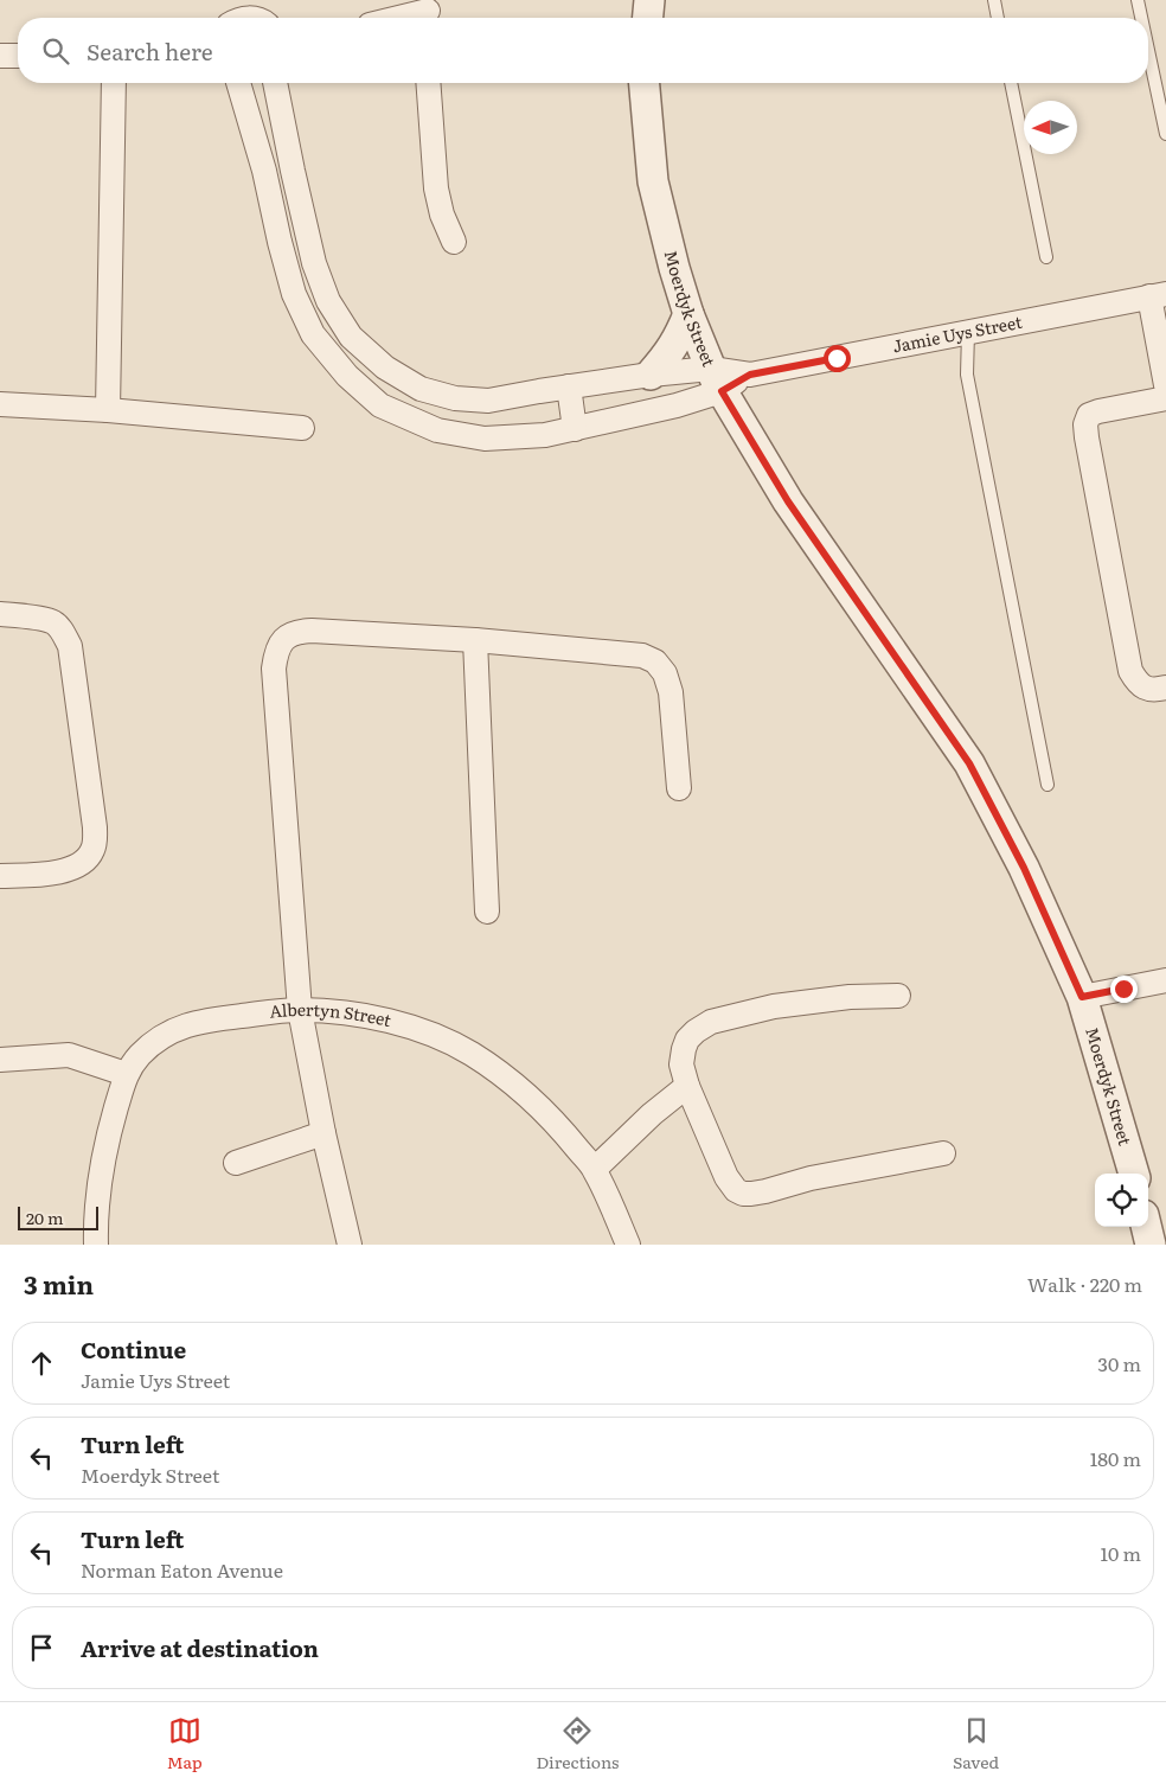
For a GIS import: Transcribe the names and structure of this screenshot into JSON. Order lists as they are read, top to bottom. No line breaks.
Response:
{"streets":{"street":["Moerdyk Street","Jamie Uys Street","Albertyn Street"]},"crossings":[["Moerdyk Street","Jamie Uys Street"]],"scale_bar":"20 m","north":"left","page":{"search":"Search here","scale":"20 m","heading":["3 min","Walk · 220 m"],"list":[["Continue","Jamie Uys Street","30 m"],["Turn left","Moerdyk Street","180 m"],["Turn left","Norman Eaton Avenue","10 m"],"Arrive at destination"],"nav":["Map","Directions","Saved"]}}
